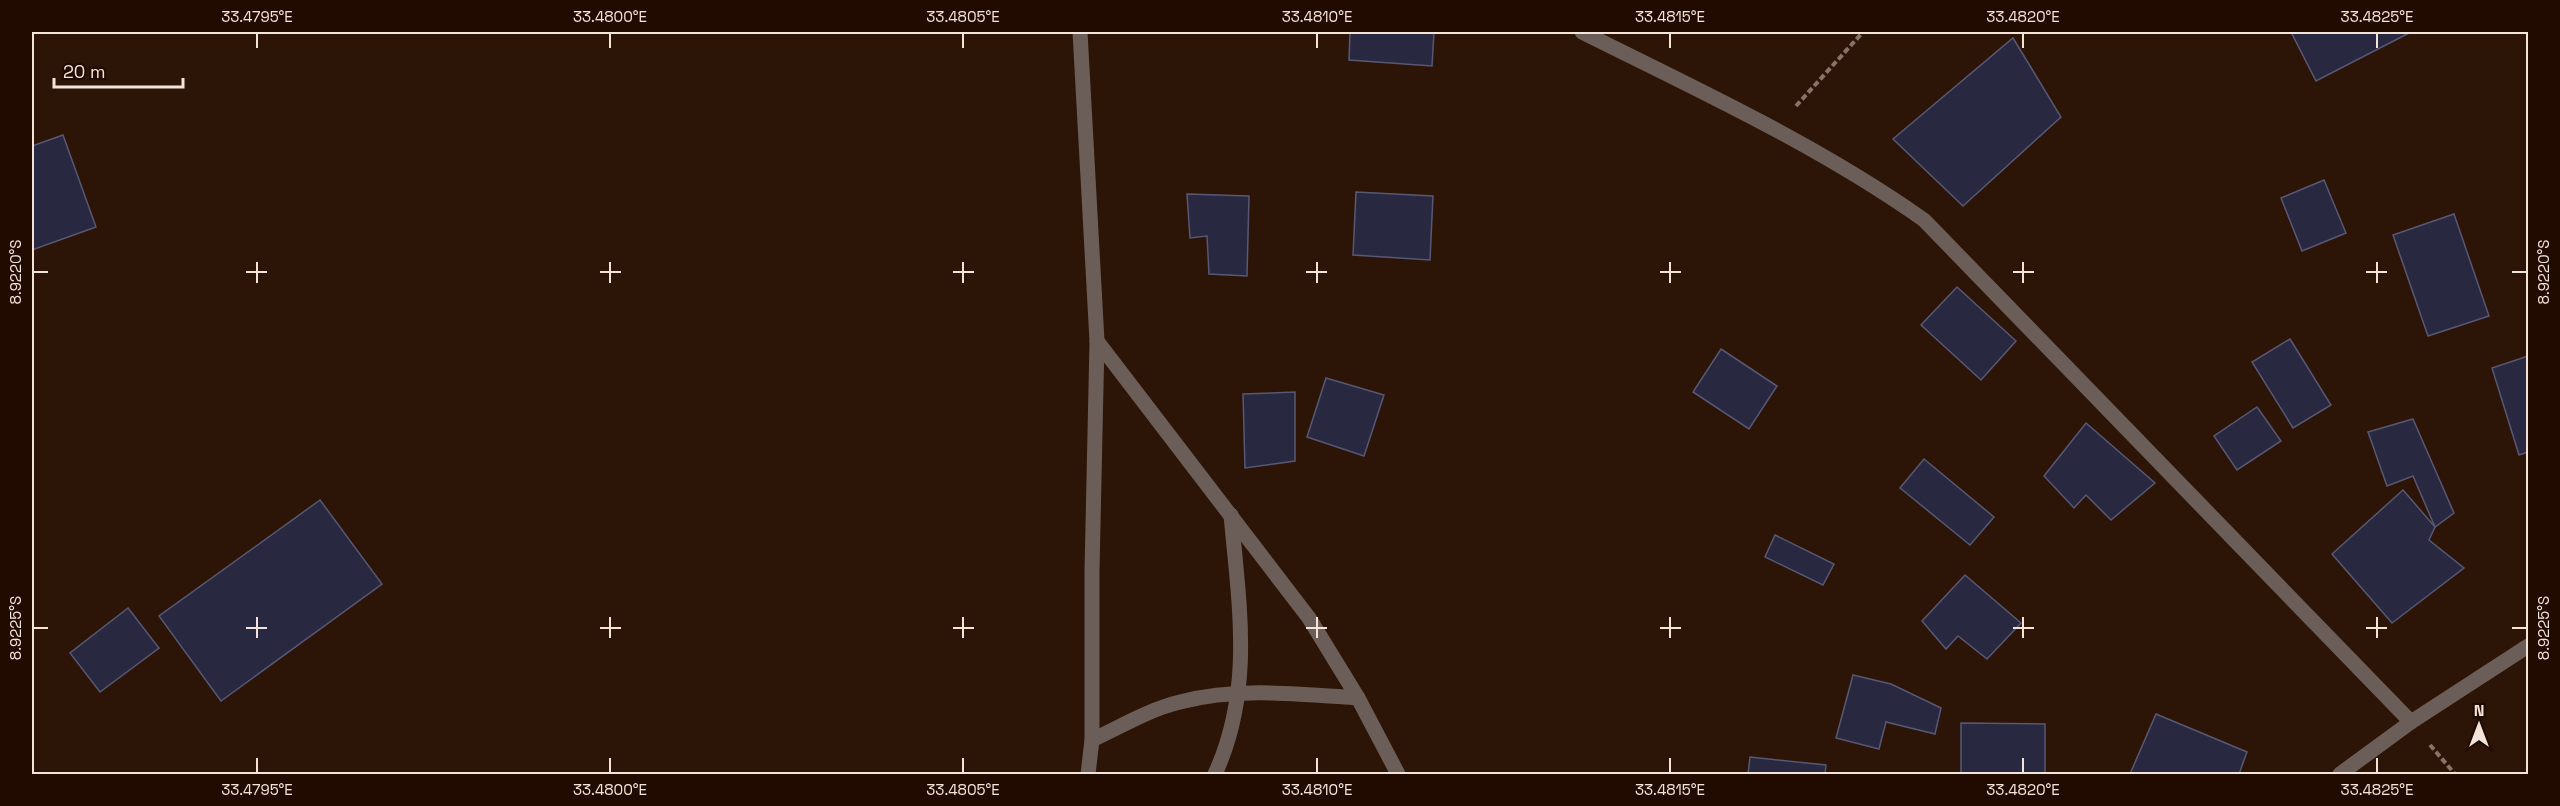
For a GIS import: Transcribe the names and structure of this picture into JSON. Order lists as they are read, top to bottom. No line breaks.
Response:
{"scale_bar":"20 m","north":"top","coordinates":["33.4795°E","33.4800°E","33.4805°E","33.4810°E","33.4815°E","33.4820°E","33.4825°E","8.9220°S","8.9225°S"]}
